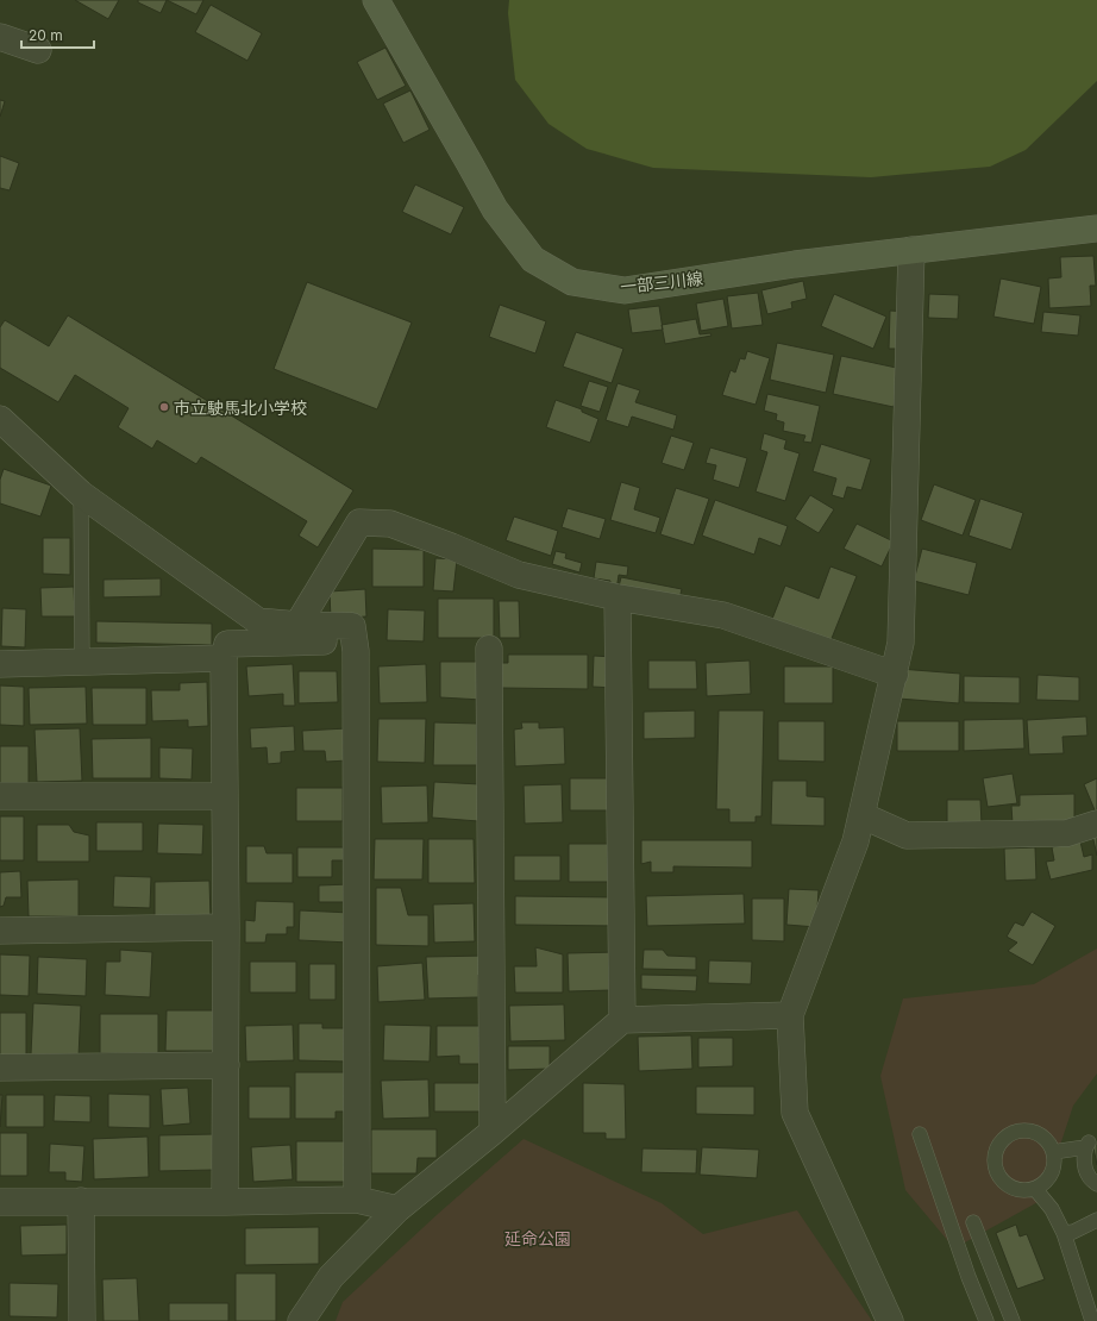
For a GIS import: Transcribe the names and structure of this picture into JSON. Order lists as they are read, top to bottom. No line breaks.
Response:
{"streets":{"main road":["一部三川線"]},"parks":["延命公園"],"places":["市立駛馬北小学校"],"scale_bar":"20 m"}
